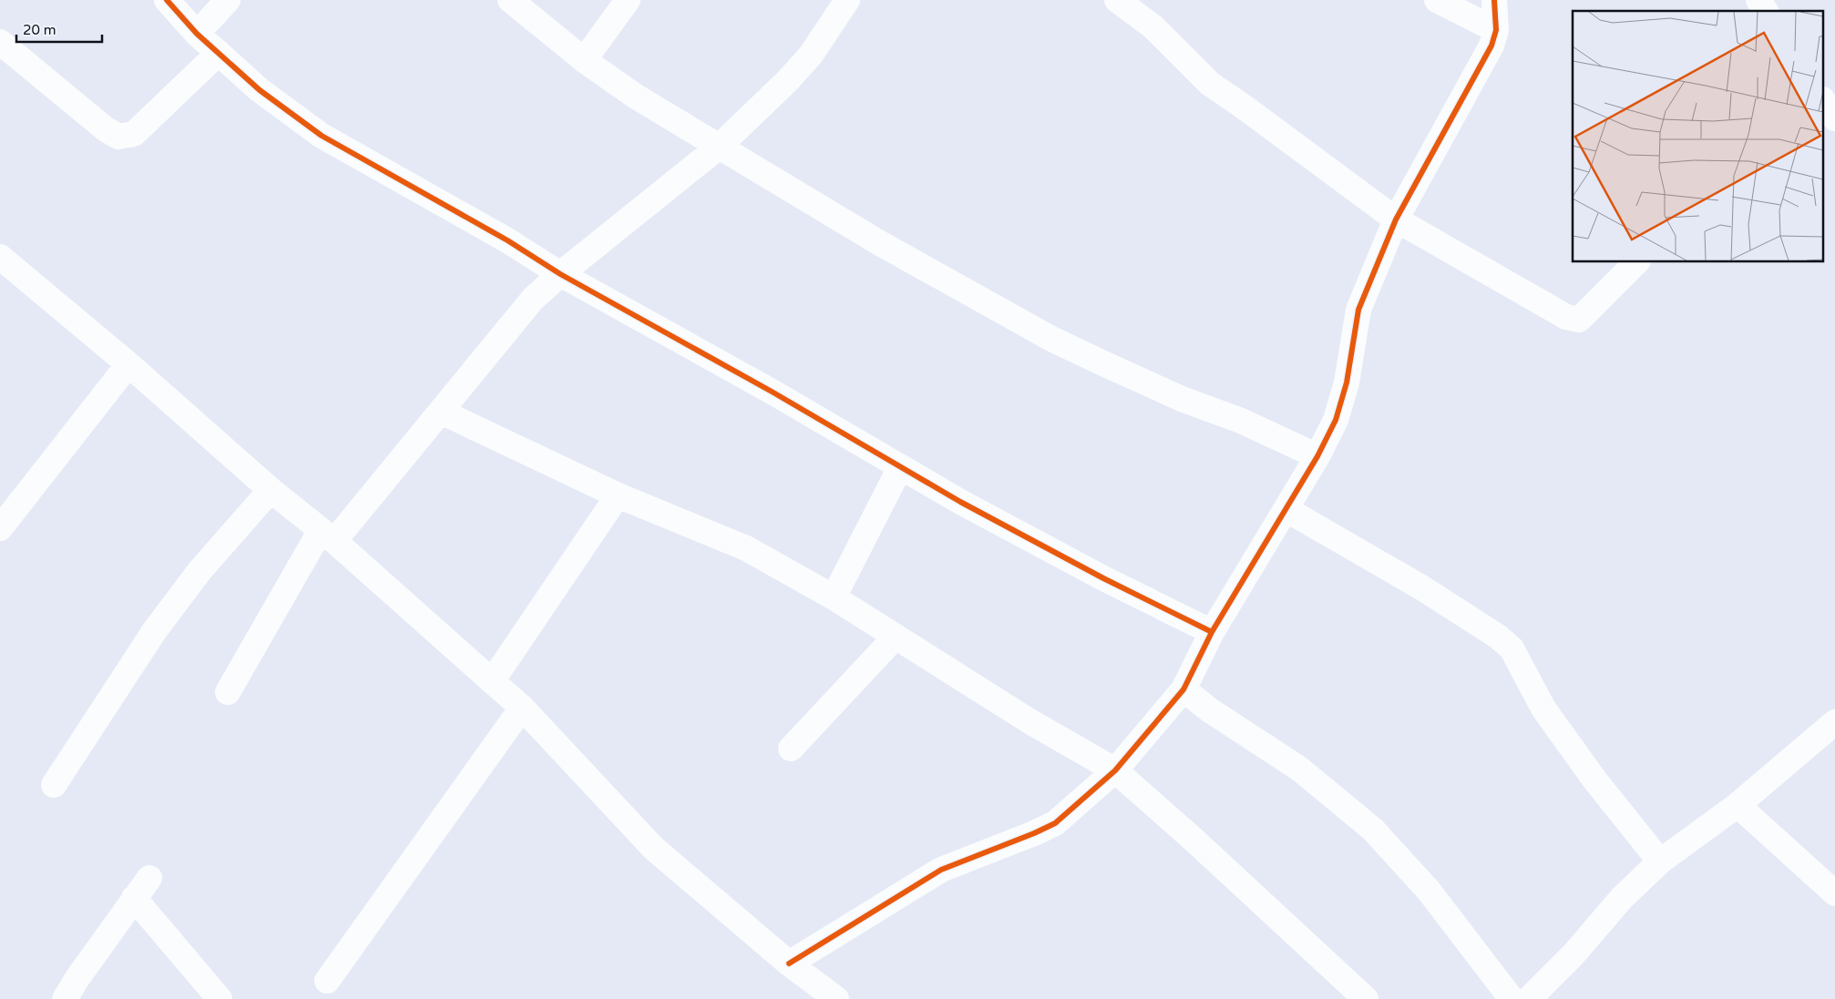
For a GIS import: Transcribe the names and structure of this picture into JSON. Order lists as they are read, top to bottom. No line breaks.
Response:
{"scale_bar":"20 m"}
